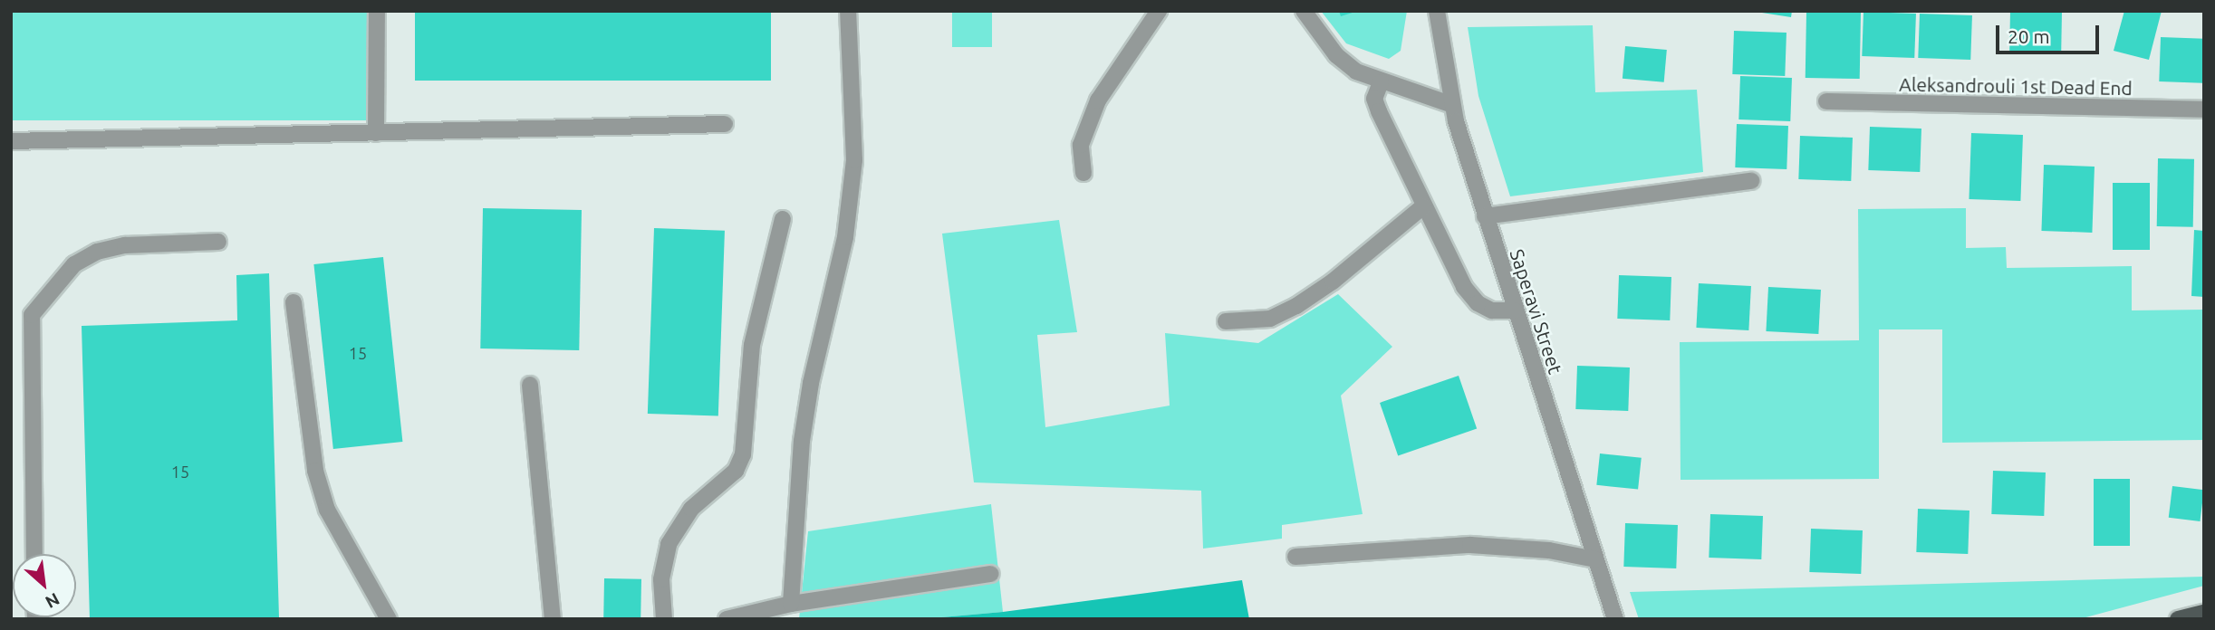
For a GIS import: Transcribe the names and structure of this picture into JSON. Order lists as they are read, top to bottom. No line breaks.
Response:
{"streets":{"street":["Aleksandrouli 1st Dead End","Saperavi Street"]},"house_numbers":["15","15"],"scale_bar":"20 m","north":"bottom right"}
